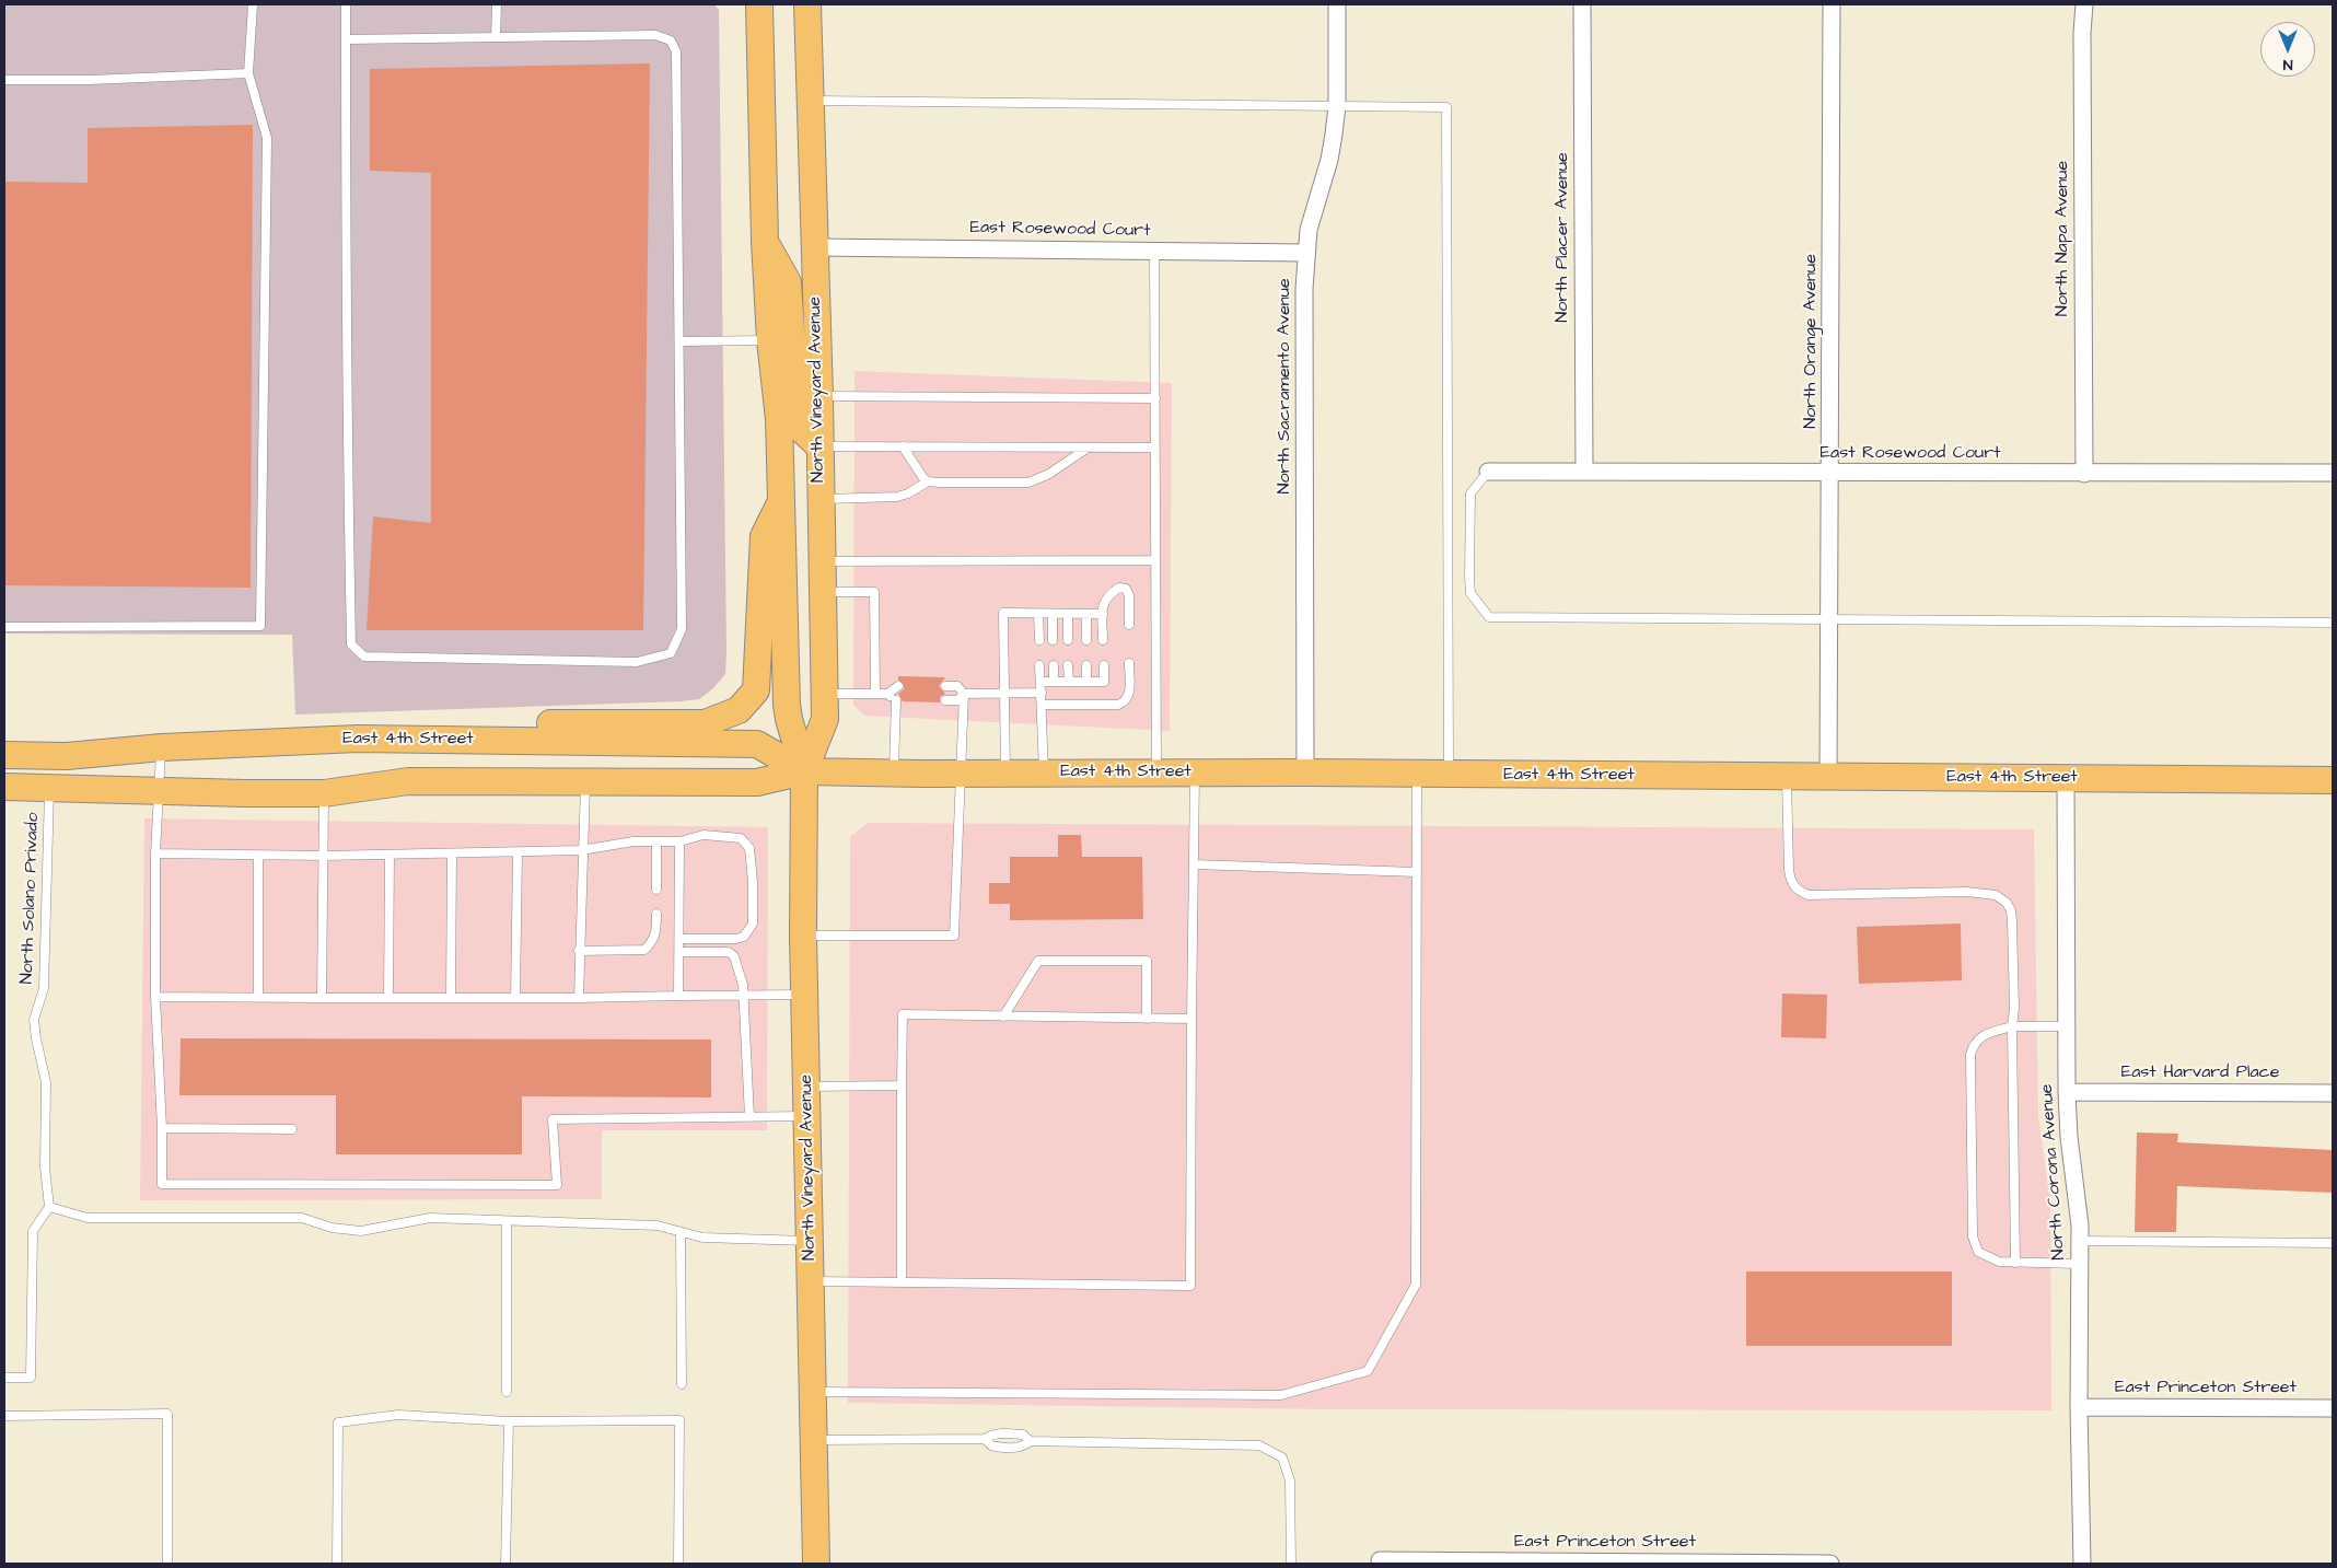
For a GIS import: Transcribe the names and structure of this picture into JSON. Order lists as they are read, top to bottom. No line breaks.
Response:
{"streets":{"main road":["North Vineyard Avenue","East 4th Street"],"street":["East Rosewood Court","North Placer Avenue","North Napa Avenue","North Orange Avenue","North Sacramento Avenue","East Harvard Place","North Corona Avenue","East Princeton Street"],"lane":["North Solano Privado"]},"crossings":[["East Rosewood Court","North Placer Avenue"],["East Rosewood Court","North Napa Avenue"],["East Rosewood Court","North Orange Avenue"],["East Rosewood Court","North Sacramento Avenue"],["East Rosewood Court","North Vineyard Avenue"],["North Orange Avenue","East 4th Street"],["North Sacramento Avenue","East 4th Street"],["North Vineyard Avenue","East 4th Street"],["East 4th Street","North Solano Privado"],["East 4th Street","North Corona Avenue"],["East Harvard Place","North Corona Avenue"],["North Corona Avenue","East Princeton Street"]],"north":"bottom"}
